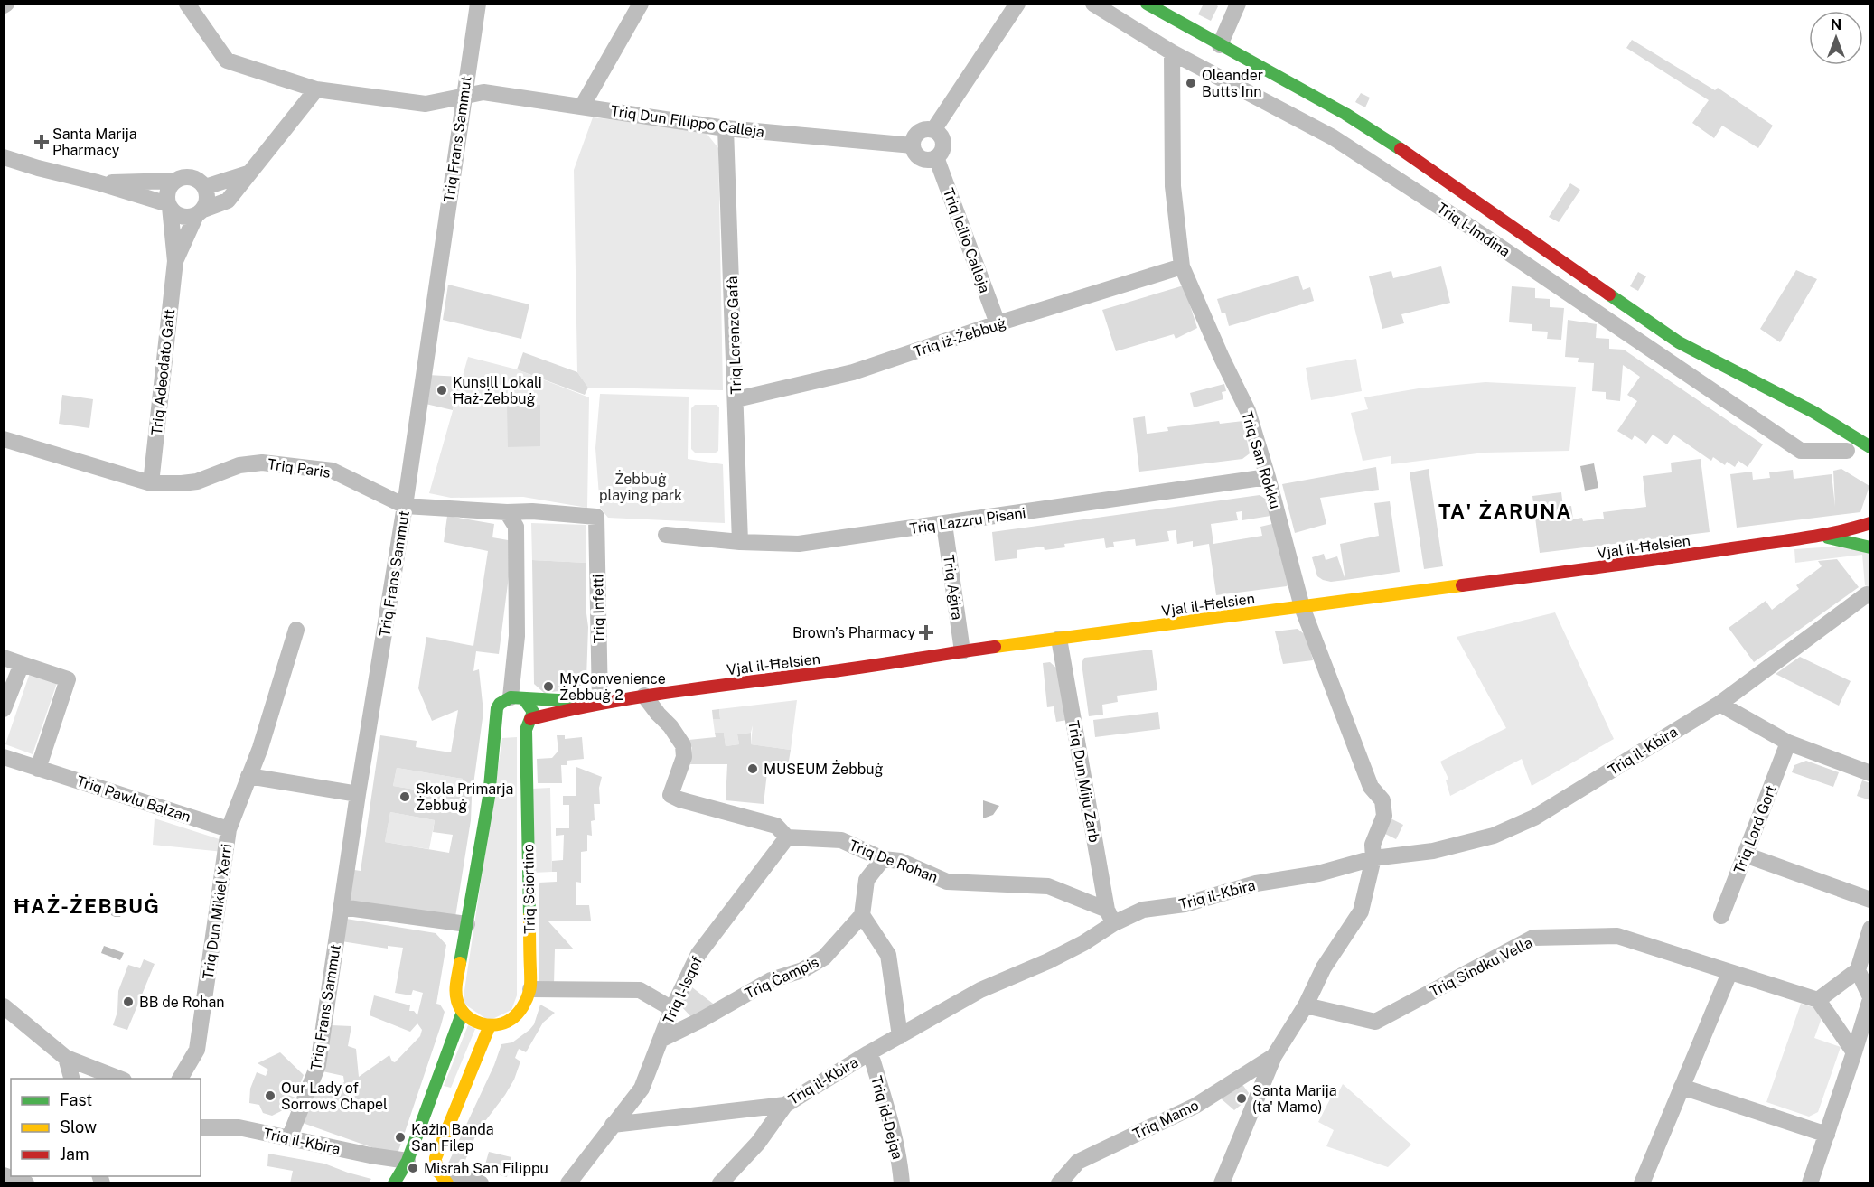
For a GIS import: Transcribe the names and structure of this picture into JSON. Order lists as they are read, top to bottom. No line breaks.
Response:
{"streets":{"main road":["Triq l-Imdina","Vjal il-Ħelsien","Triq Sciortino"],"street":["Triq Dun Filippo Calleja","Triq Frans Sammut","Triq Icilio Calleja","Triq Lorenzo Gafà","Triq iż-Żebbuġ","Triq Adeodato Gatt","Triq San Rokku","Triq Paris","Triq Lazzru Pisani","Triq Aġira","Triq Infetti","Triq il-Kbira","Triq Dun Miju Zarb","Triq Pawlu Balzan","Triq Lord Gort","Triq De Rohan","Triq Dun Mikiel Xerri","Triq Sindku Vella","Triq Ċampis","Triq l-Isqof","Triq id-Dejqa","Triq Mamo"]},"crossings":[["Triq Dun Filippo Calleja","Triq Frans Sammut"],["Triq Dun Filippo Calleja","Triq Icilio Calleja"],["Triq Dun Filippo Calleja","Triq Lorenzo Gafà"],["Triq Frans Sammut","Triq Paris"],["Triq Frans Sammut","Triq il-Kbira"],["Triq l-Imdina","Triq San Rokku"],["Triq Icilio Calleja","Triq iż-Żebbuġ"],["Triq Lorenzo Gafà","Triq iż-Żebbuġ"],["Triq Lorenzo Gafà","Triq Lazzru Pisani"],["Triq iż-Żebbuġ","Triq San Rokku"],["Triq Adeodato Gatt","Triq Paris"],["Triq San Rokku","Triq Lazzru Pisani"],["Triq San Rokku","Vjal il-Ħelsien"],["Triq San Rokku","Triq il-Kbira"],["Triq San Rokku","Triq Mamo"],["Triq Paris","Triq Infetti"],["Triq Paris","Triq Sciortino"],["Triq Lazzru Pisani","Triq Aġira"],["Vjal il-Ħelsien","Triq Aġira"],["Vjal il-Ħelsien","Triq Infetti"],["Vjal il-Ħelsien","Triq Dun Miju Zarb"],["Vjal il-Ħelsien","Triq Sciortino"],["Triq il-Kbira","Triq Dun Miju Zarb"],["Triq il-Kbira","Triq De Rohan"],["Triq il-Kbira","Triq l-Isqof"],["Triq il-Kbira","Triq id-Dejqa"],["Triq il-Kbira","Triq Mamo"],["Triq Dun Miju Zarb","Triq De Rohan"],["Triq Pawlu Balzan","Triq Dun Mikiel Xerri"],["Triq De Rohan","Triq l-Isqof"],["Triq Sindku Vella","Triq Mamo"],["Triq Ċampis","Triq l-Isqof"]],"districts":["TA' ŻARUNA","ĦAŻ-ŻEBBUĠ"],"parks":["Żebbuġ playing park"],"places":{"other":["Oleander Butts Inn","Kunsill Lokali Ħaż-Żebbuġ","MyConvenience Żebbuġ 2","MUSEUM Żebbuġ","Skola Primarja Żebbuġ","BB de Rohan","Our Lady of Sorrows Chapel","Santa Marija (ta' Mamo)","Każin Banda San Filep","Misraħ San Filippu"],"health":["Santa Marija Pharmacy","Brown’s Pharmacy"]},"legend":["Fast","Slow","Jam"],"north":"top"}
